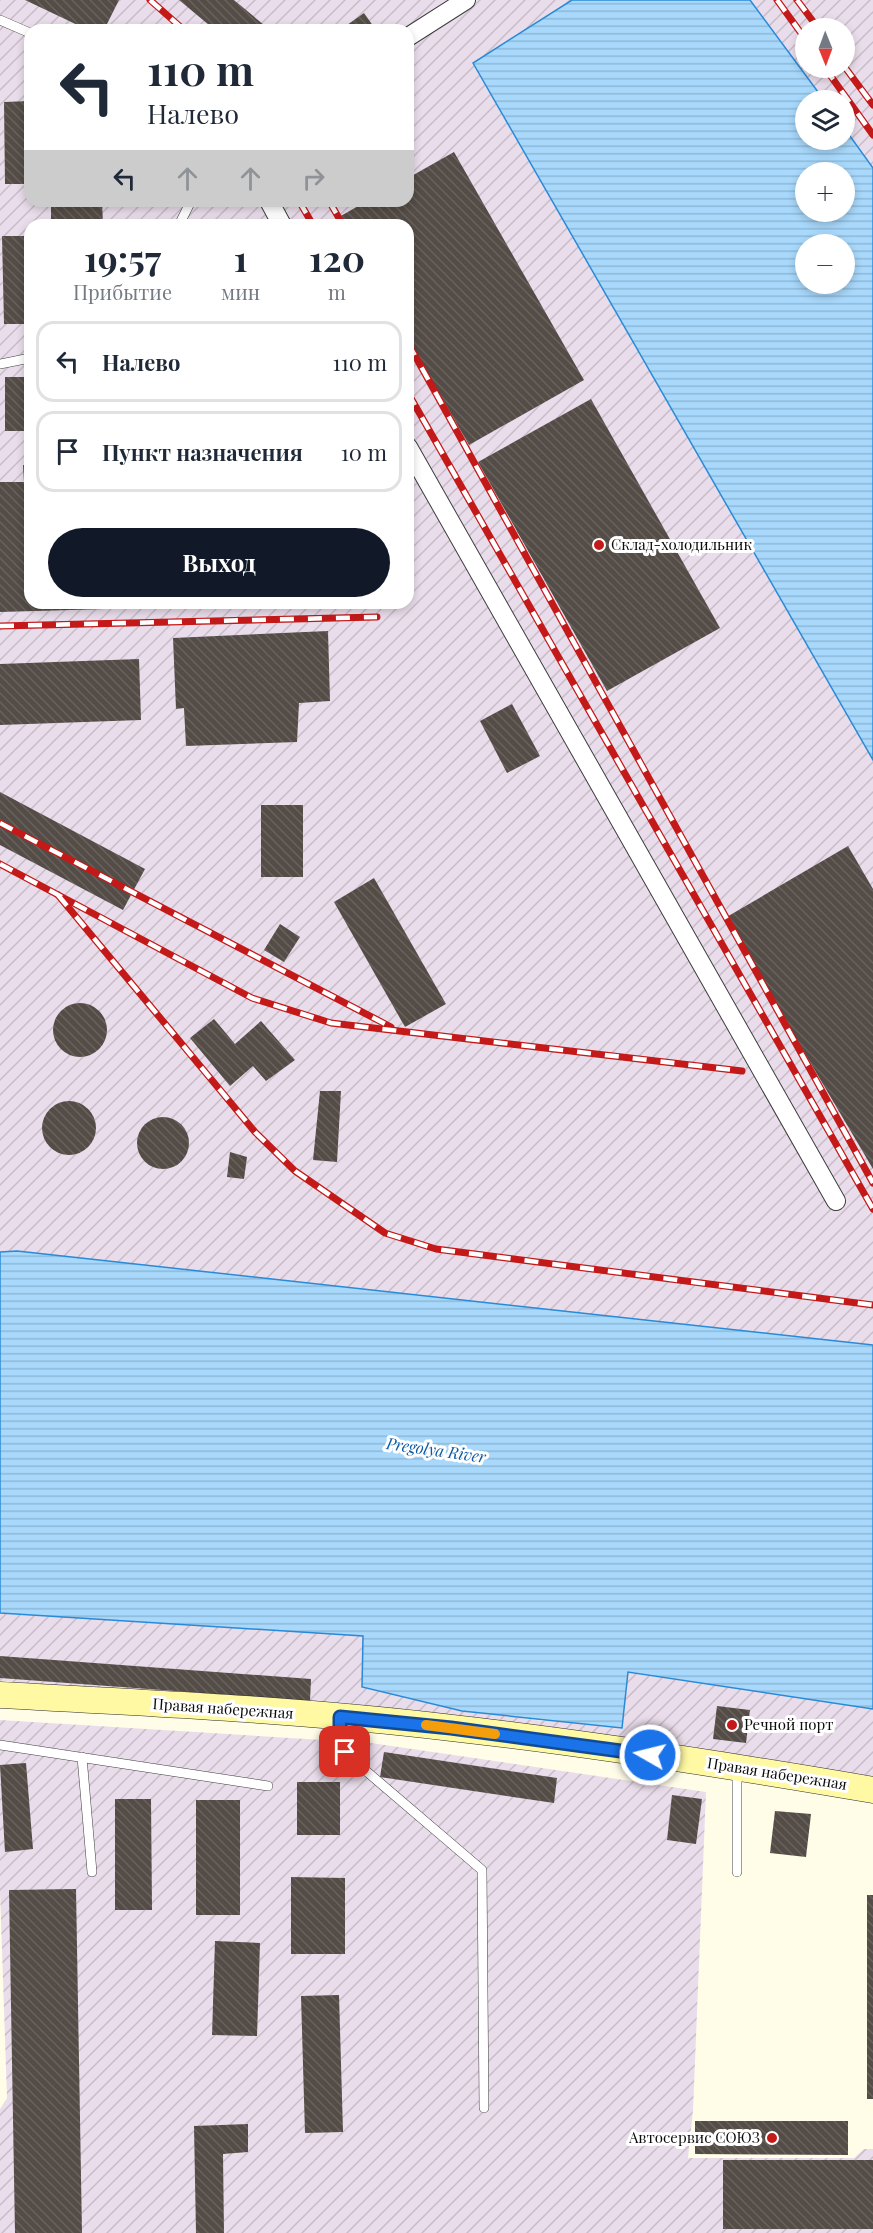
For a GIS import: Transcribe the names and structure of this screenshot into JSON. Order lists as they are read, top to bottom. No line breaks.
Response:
{"streets":{"main road":["Правая набережная"]},"water":["Pregolya River"],"places":["Склад-холодильник","Речной порт","Автосервис СОЮЗ"],"north":"bottom","page":{"map_buttons":["+","−"],"turn":["110 m","Налево"],"eta":["19:57","Прибытие","1","мин","120","m"],"list":[{"name":"Налево","value":"110 m"},{"name":"Пункт назначения","value":"10 m"}],"buttons":"Выход"}}
